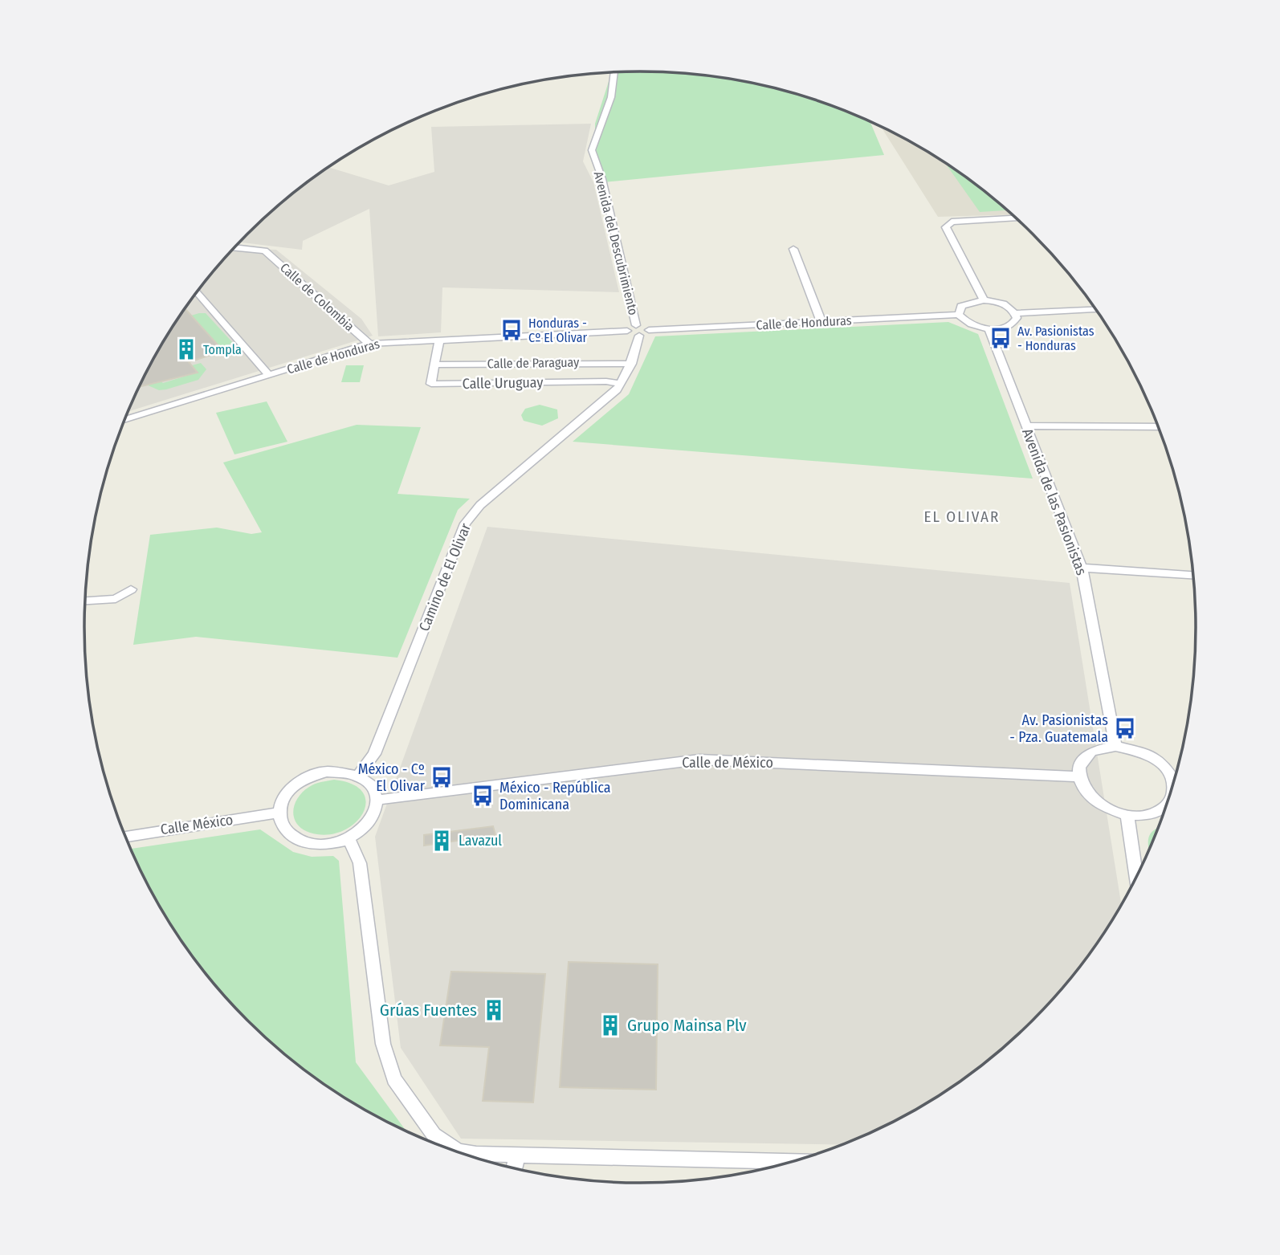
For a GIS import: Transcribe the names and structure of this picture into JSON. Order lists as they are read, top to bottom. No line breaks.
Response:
{"streets":{"street":["Avenida del Descubrimiento","Calle de Colombia","Calle de Honduras","Calle de Paraguay","Calle Uruguay","Avenida de las Pasionistas","Camino de El Olivar","Calle de México","Calle México"]},"crossings":[["Avenida del Descubrimiento","Calle de Honduras"],["Avenida del Descubrimiento","Camino de El Olivar"],["Calle de Colombia","Calle de Honduras"],["Calle de Honduras","Calle Uruguay"],["Calle de Honduras","Camino de El Olivar"],["Calle de Paraguay","Calle Uruguay"],["Calle de Paraguay","Camino de El Olivar"],["Calle Uruguay","Camino de El Olivar"],["Camino de El Olivar","Calle de México"],["Camino de El Olivar","Calle México"],["Calle de México","Calle México"]],"districts":["EL OLIVAR"],"places":{"bus stop":["Honduras - Cº El Olivar","Av. Pasionistas - Honduras","Av. Pasionistas - Pza. Guatemala","México - Cº El Olivar","México - República Dominicana"],"building":["Tompla","Lavazul","Grúas Fuentes","Grupo Mainsa Plv"]}}
